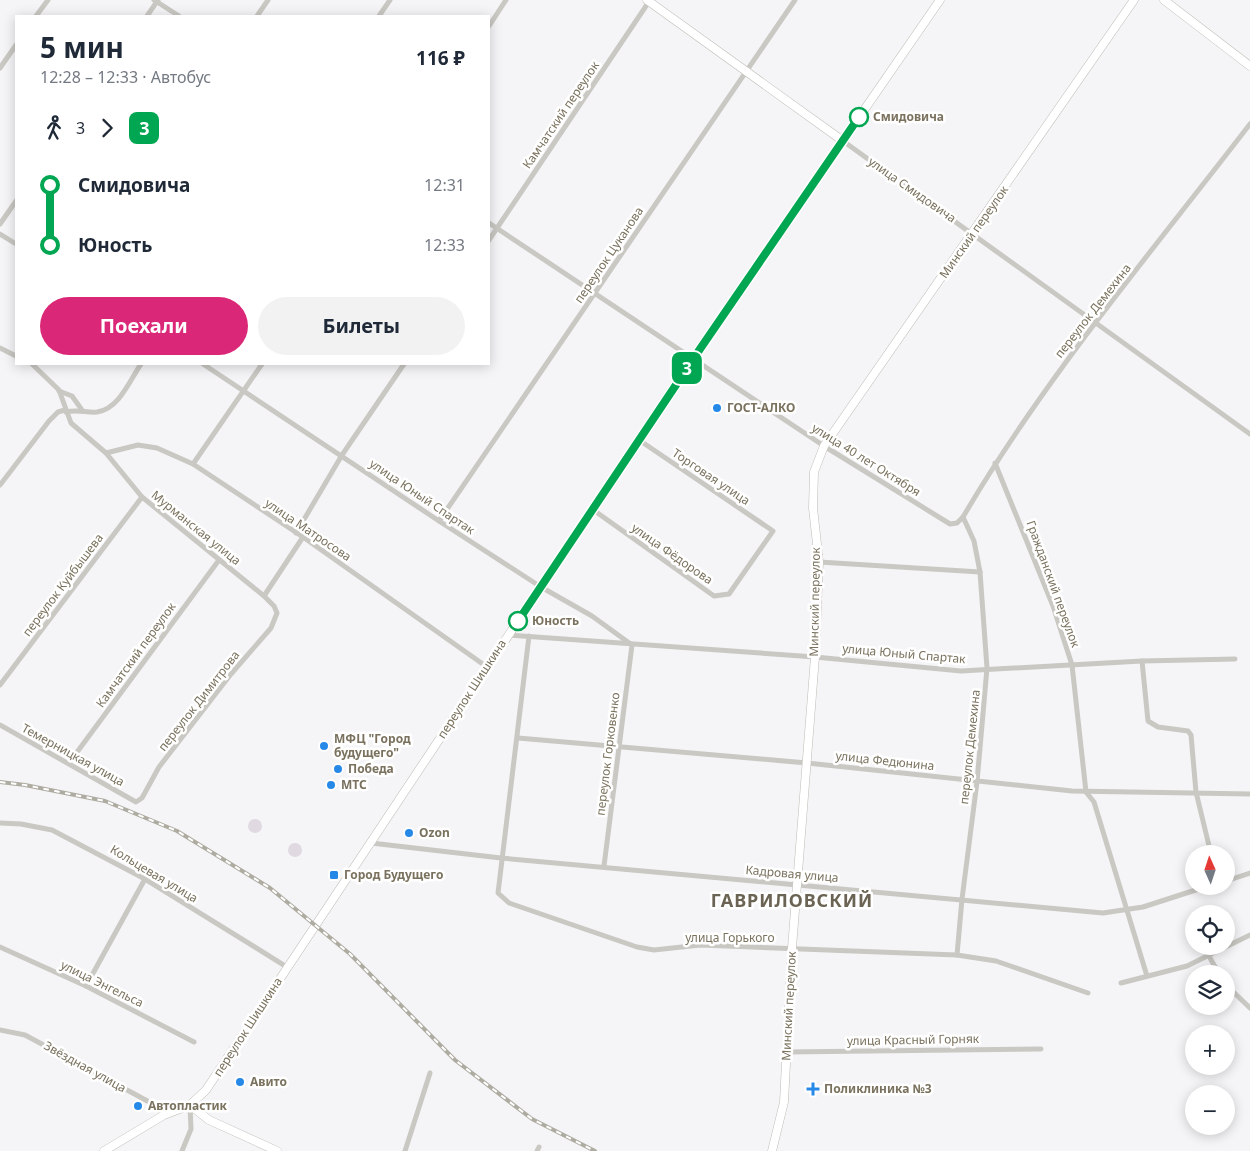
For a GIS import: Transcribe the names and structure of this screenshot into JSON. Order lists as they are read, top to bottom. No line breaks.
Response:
{"streets":{"main road":["улица Смидовича","Минский переулок","переулок Шишкина"],"street":["Камчатский переулок","переулок Цуканова","переулок Демехина","улица 40 лет Октября","Торговая улица","улица Юный Спартак","Мурманская улица","улица Матросова","улица Фёдорова","Гражданский переулок","переулок Куйбышева","переулок Димитрова","переулок Горковенко","Темерницкая улица","улица Федюнина","Кольцевая улица","Кадровая улица","улица Горького","улица Энгельса","улица Красный Горняк","Звёздная улица"]},"crossings":[["Камчатский переулок","улица Смидовича"],["Камчатский переулок","улица 40 лет Октября"],["Камчатский переулок","Мурманская улица"],["Камчатский переулок","Темерницкая улица"],["улица Смидовича","Минский переулок"],["улица Смидовича","переулок Цуканова"],["улица Смидовича","переулок Демехина"],["улица Смидовича","переулок Шишкина"],["Минский переулок","улица 40 лет Октября"],["Минский переулок","улица Юный Спартак"],["Минский переулок","улица Федюнина"],["Минский переулок","Кадровая улица"],["Минский переулок","улица Горького"],["Минский переулок","улица Красный Горняк"],["переулок Цуканова","улица 40 лет Октября"],["переулок Цуканова","улица Юный Спартак"],["переулок Демехина","улица 40 лет Октября"],["переулок Демехина","улица Юный Спартак"],["переулок Демехина","Гражданский переулок"],["переулок Демехина","улица Федюнина"],["переулок Демехина","Кадровая улица"],["переулок Демехина","улица Горького"],["улица 40 лет Октября","переулок Шишкина"],["Торговая улица","улица Фёдорова"],["Торговая улица","переулок Шишкина"],["улица Юный Спартак","Гражданский переулок"],["улица Юный Спартак","переулок Шишкина"],["улица Юный Спартак","переулок Горковенко"],["Мурманская улица","улица Матросова"],["Мурманская улица","переулок Куйбышева"],["Мурманская улица","переулок Димитрова"],["улица Матросова","переулок Шишкина"],["улица Фёдорова","переулок Шишкина"],["Гражданский переулок","улица Федюнина"],["Гражданский переулок","Кадровая улица"],["переулок Шишкина","Кольцевая улица"],["переулок Шишкина","Кадровая улица"],["переулок Димитрова","Темерницкая улица"],["переулок Горковенко","улица Федюнина"],["переулок Горковенко","Кадровая улица"],["Кадровая улица","улица Горького"]],"districts":["ГАВРИЛОВСКИЙ"],"places":{"other":["Смидовича","ГОСТ-АЛКО","Юность","МФЦ \"Город будущего\"","Победа","МТС","Ozon","Авито","Автопластик"],"transit":["Город Будущего"],"health":["Поликлиника №3"]},"lines":["bus line 3"],"north":"top","page":{"on_map":"3","heading":["5 мин","12:28 – 12:33 · Автобус","116 ₽"],"legs":["3","3"],"list":[{"name":"Смидовича","value":"12:31"},{"name":"Юность","value":"12:33"}],"buttons":["Поехали","Билеты"],"map_buttons":["+","−"]}}
